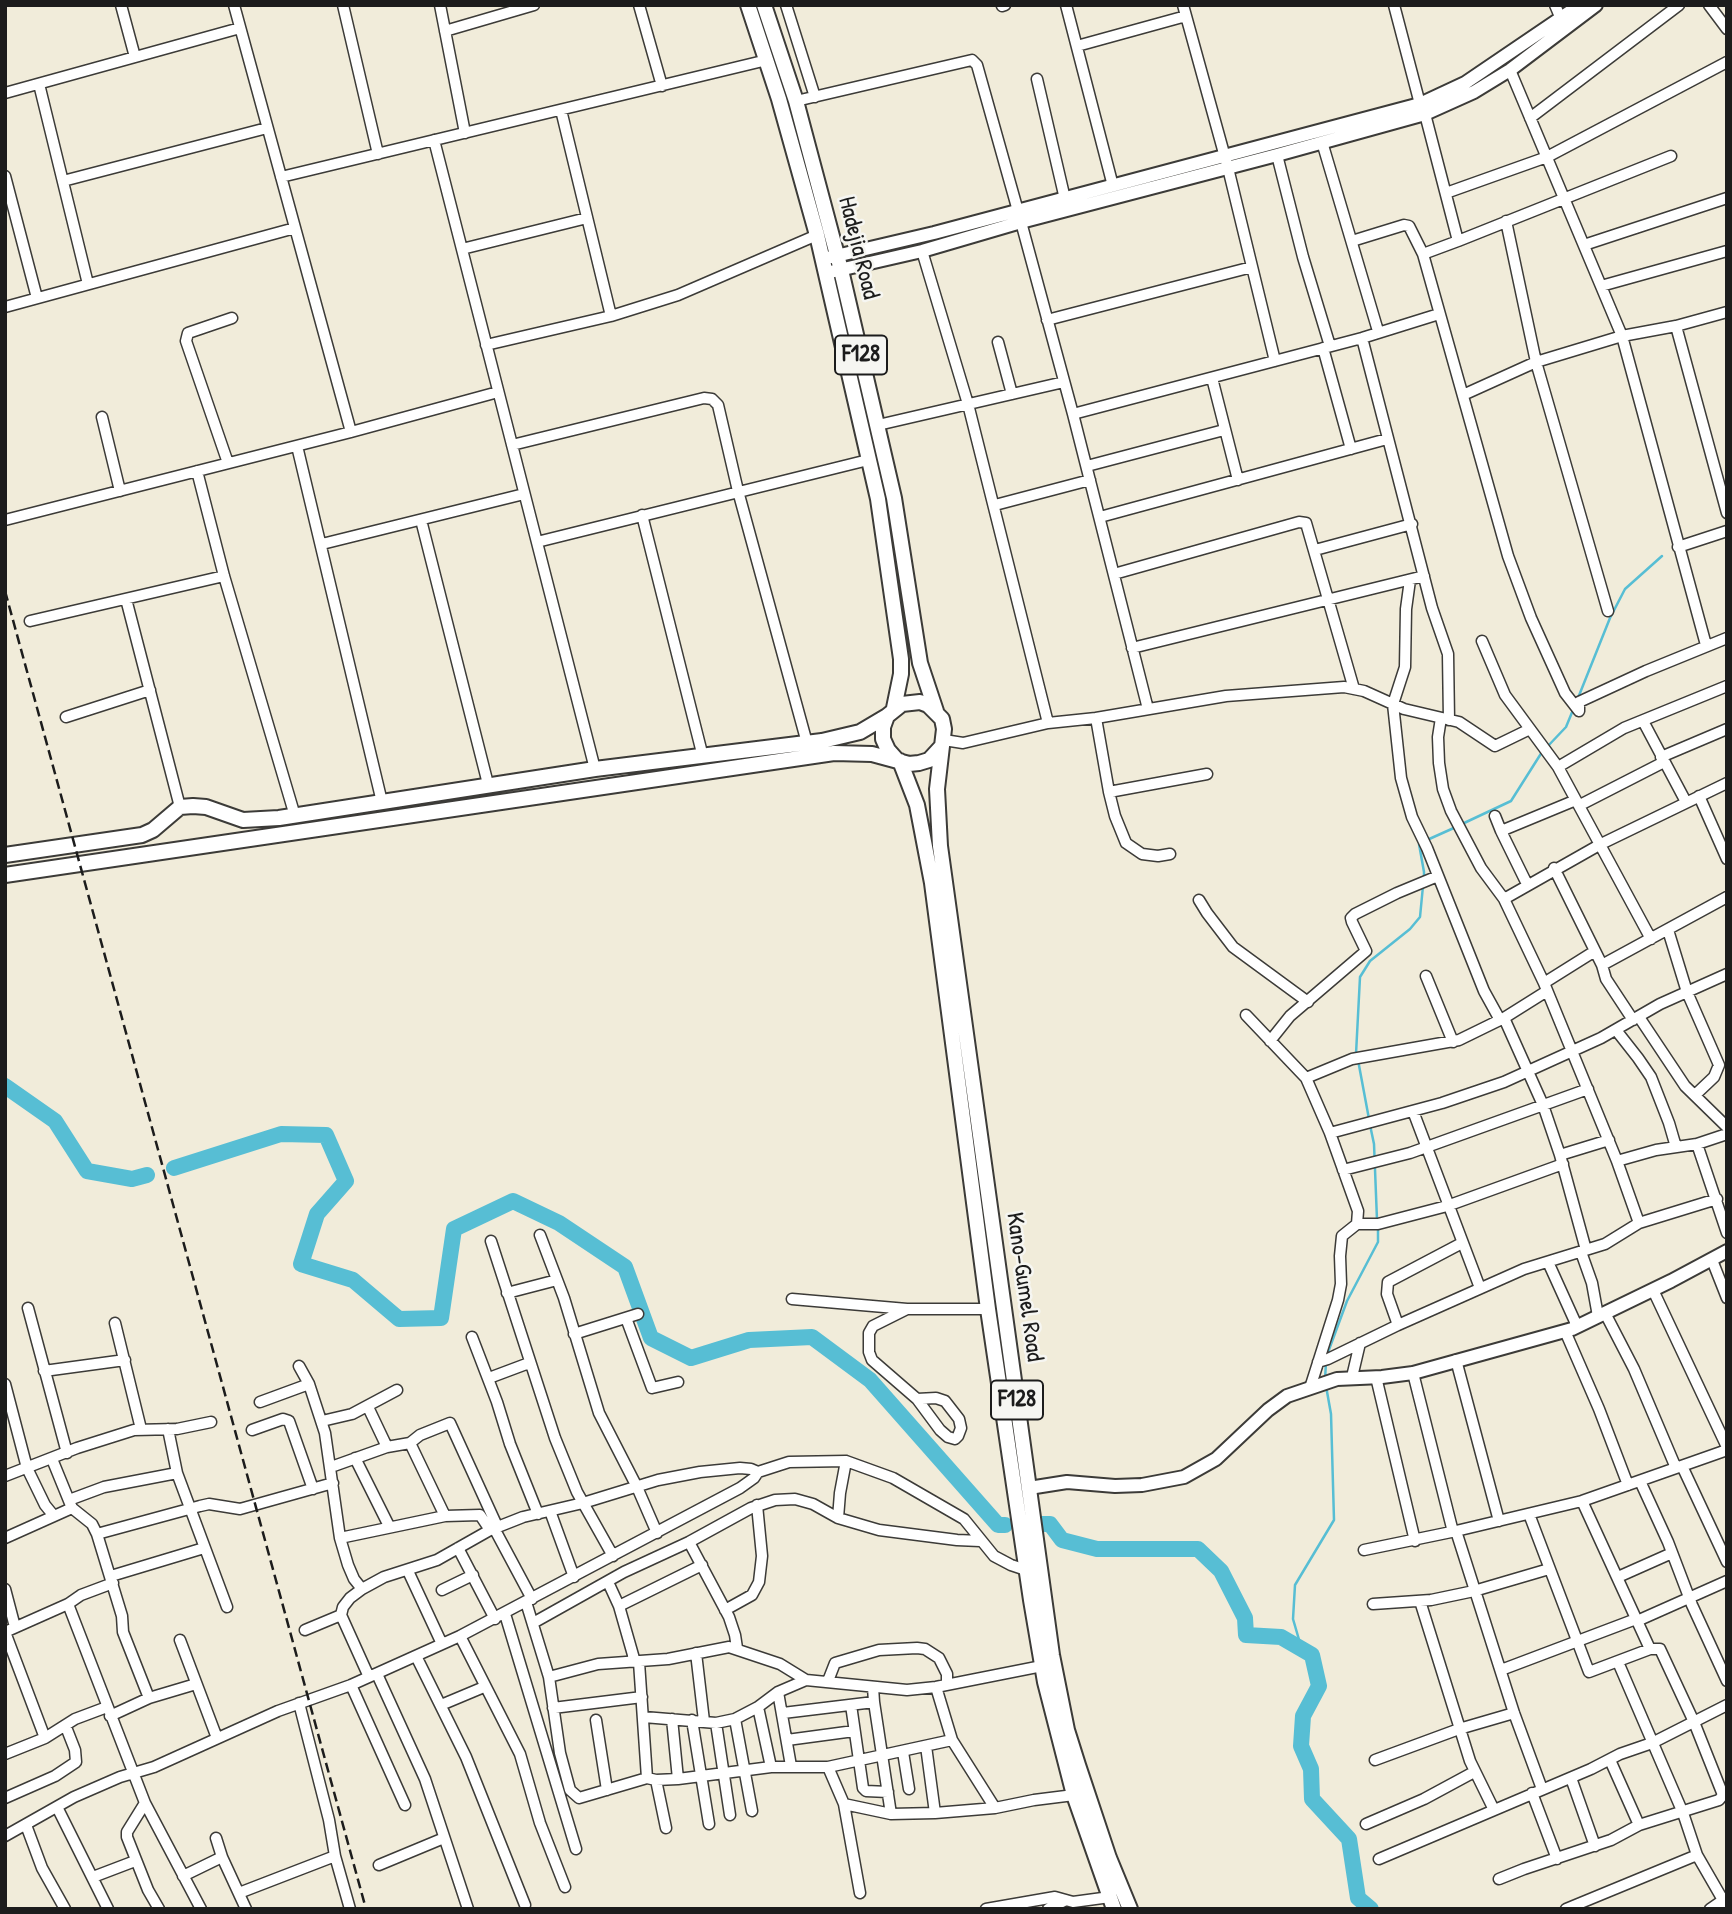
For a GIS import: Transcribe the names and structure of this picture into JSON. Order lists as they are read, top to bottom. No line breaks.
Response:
{"streets":{"main road":["Hadejia Road","F128","Kano-Gumel Road"]},"crossings":[["Hadejia Road","F128"],["Hadejia Road","Kano-Gumel Road"],["F128","Kano-Gumel Road"]]}
